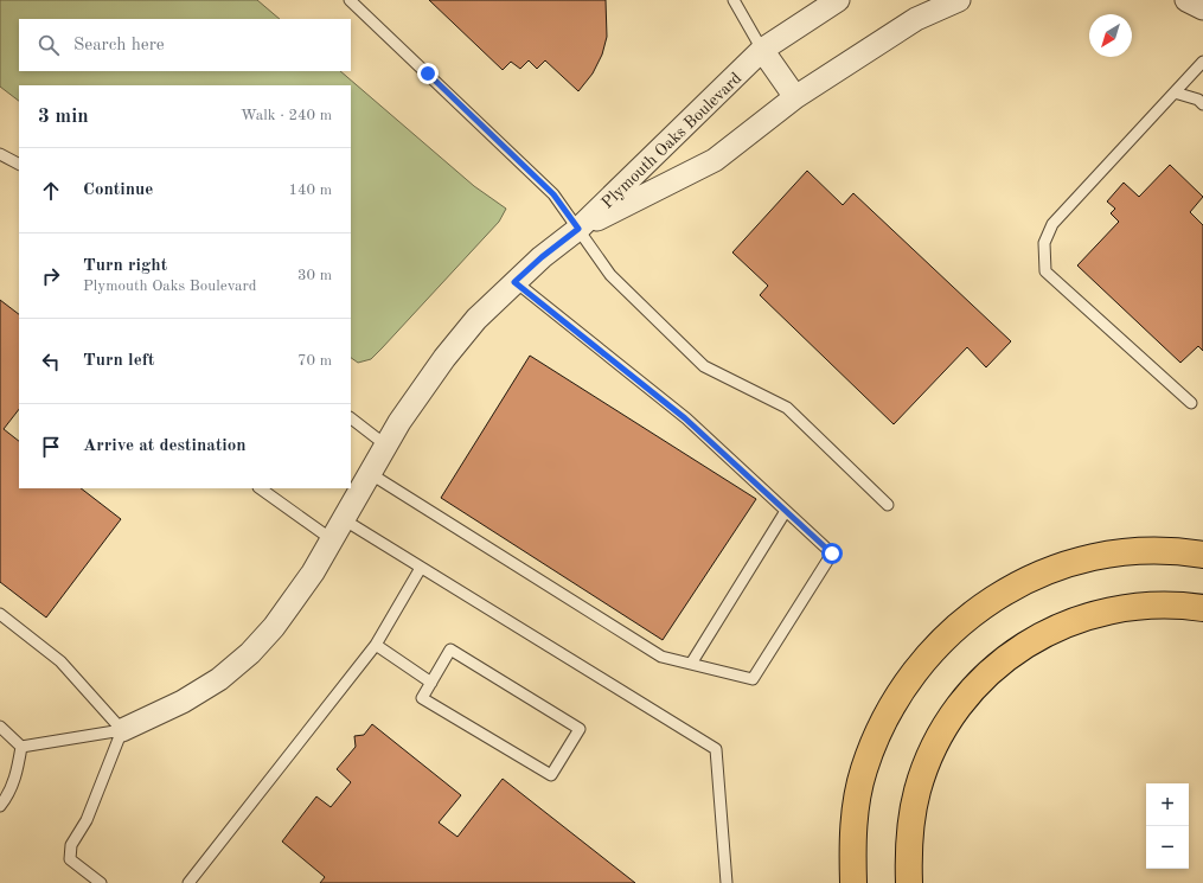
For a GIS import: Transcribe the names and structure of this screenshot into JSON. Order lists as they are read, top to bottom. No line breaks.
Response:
{"streets":{"street":["Plymouth Oaks Boulevard"]},"north":"bottom left","page":{"search":"Search here","heading":["3 min","Walk · 240 m"],"list":[["Continue","140 m"],["Turn right","Plymouth Oaks Boulevard","30 m"],["Turn left","70 m"],"Arrive at destination"],"map_buttons":["+","−"]}}
